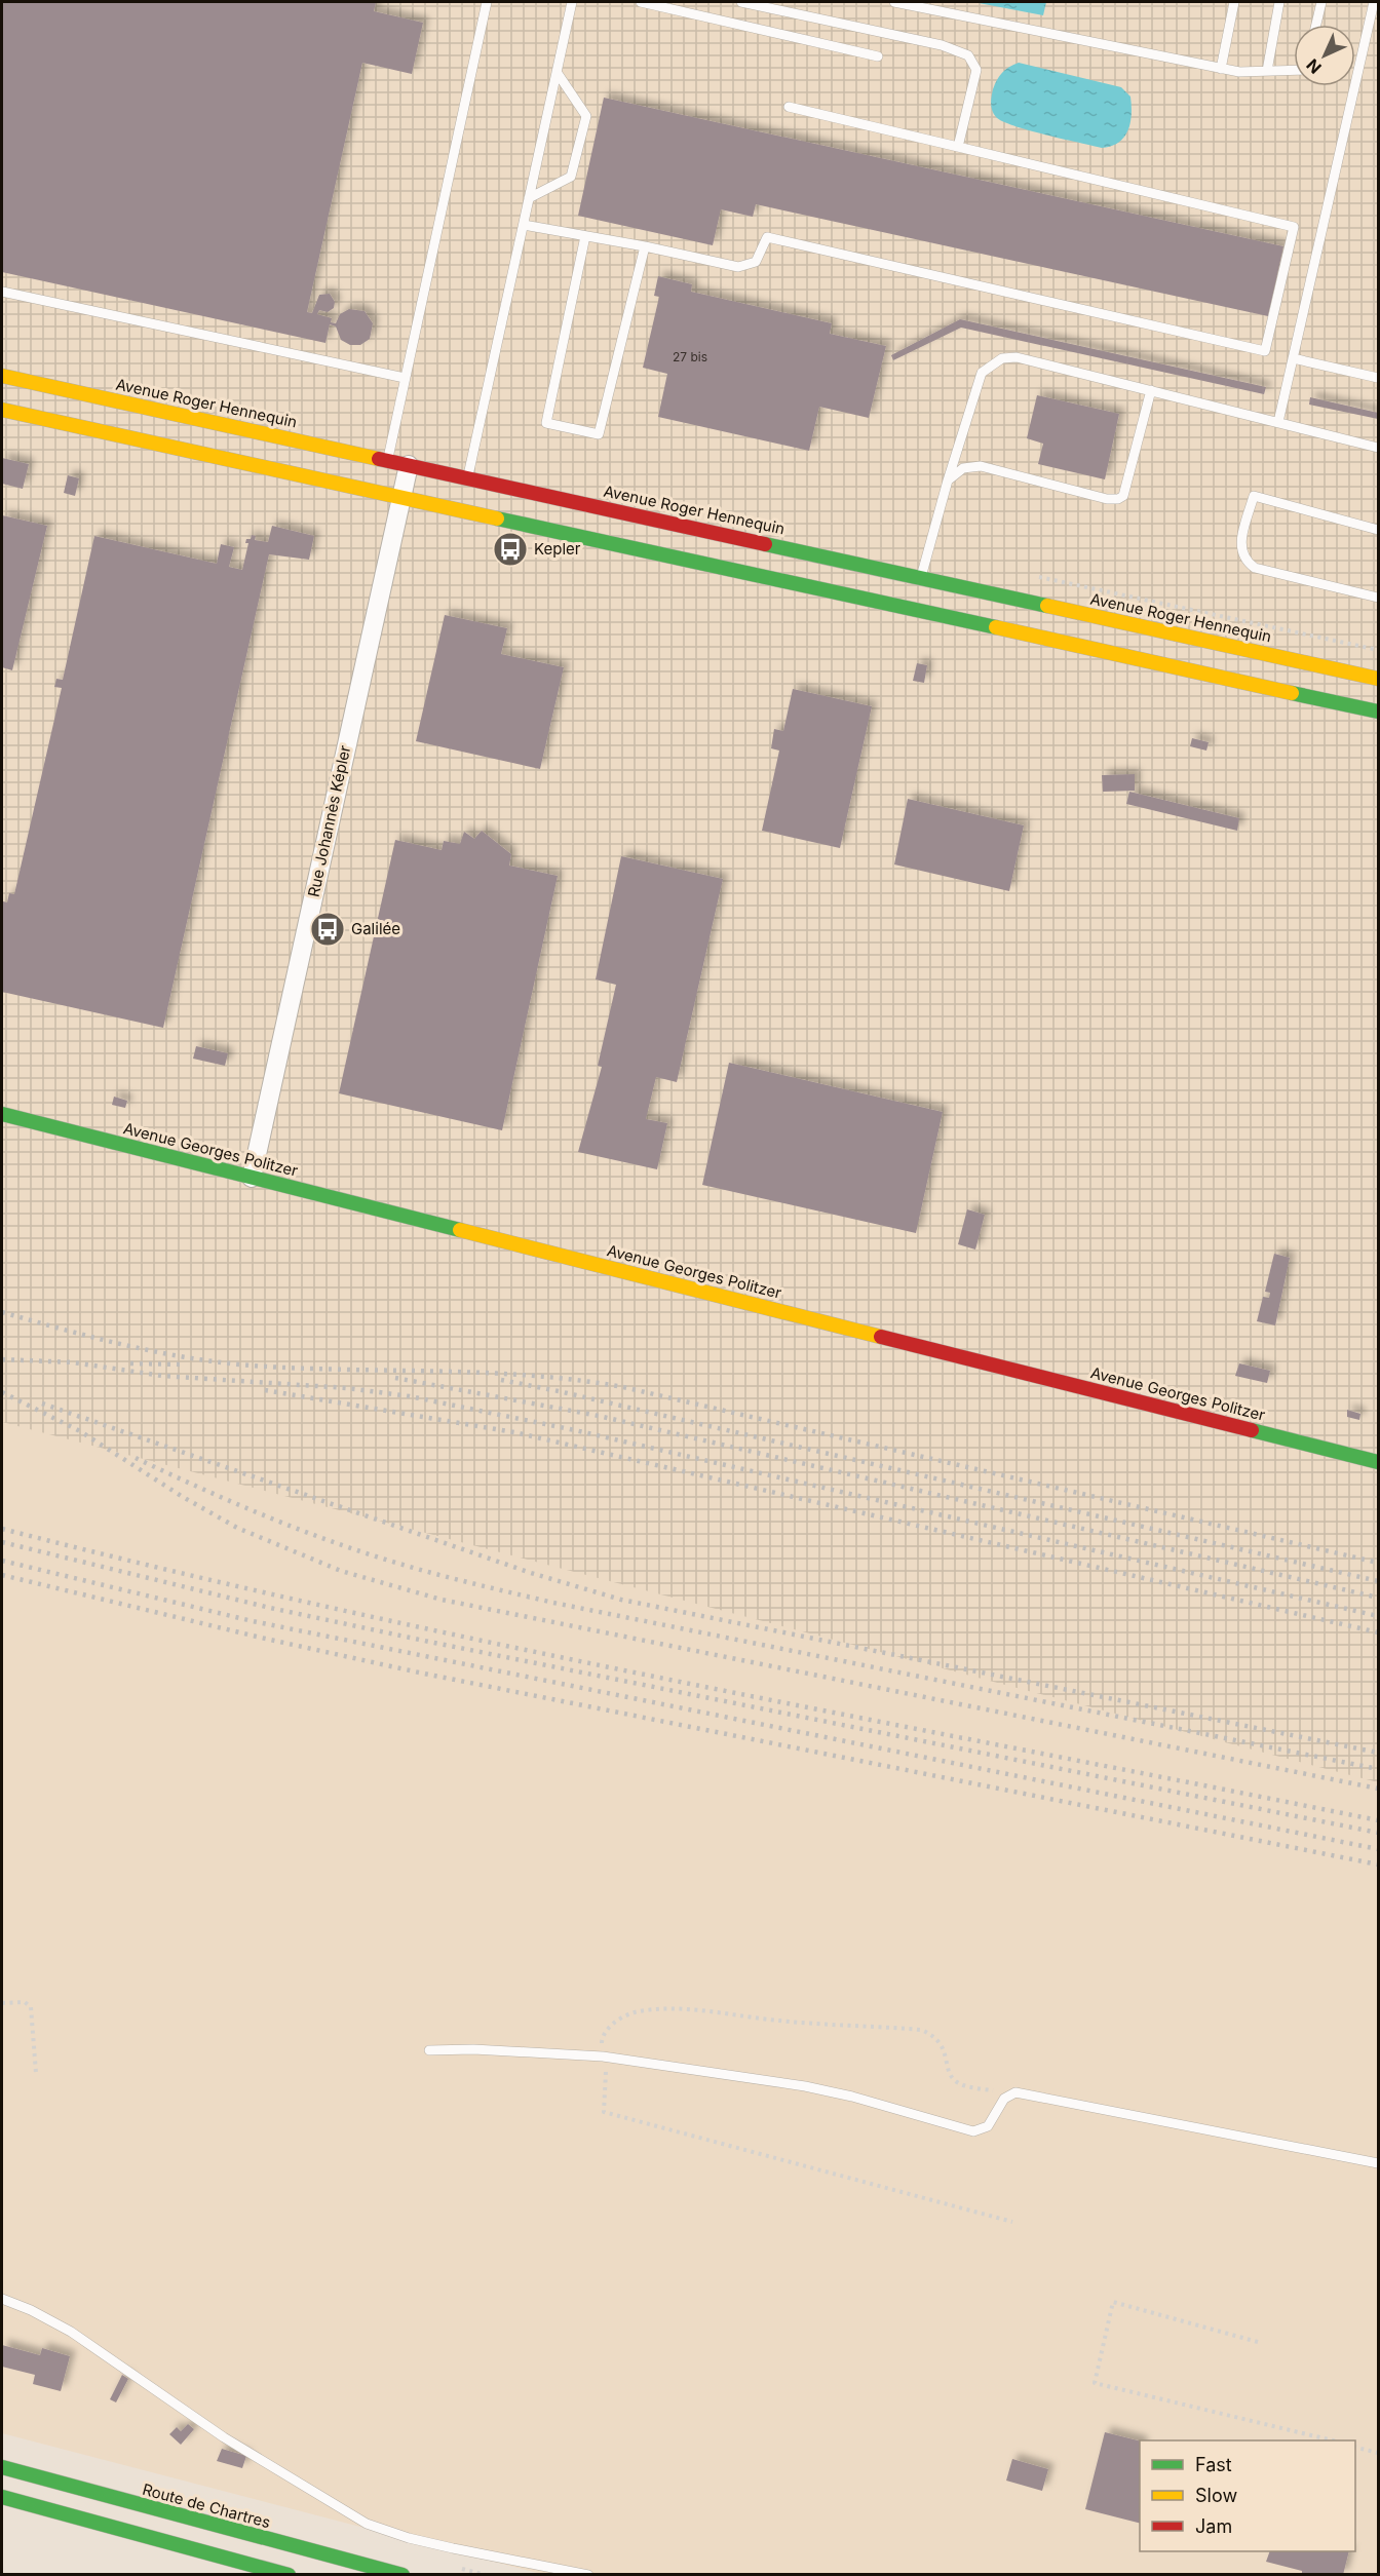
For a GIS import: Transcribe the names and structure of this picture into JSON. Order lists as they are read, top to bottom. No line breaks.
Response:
{"streets":{"street":["Avenue Roger Hennequin","Rue Johannès Képler","Avenue Georges Politzer","Route de Chartres"]},"crossings":[["Avenue Roger Hennequin","Rue Johannès Képler"],["Rue Johannès Képler","Avenue Georges Politzer"]],"places":{"bus stop":["Kepler","Galilée"]},"house_numbers":["27 bis"],"legend":["Fast","Slow","Jam"],"north":"bottom left"}
